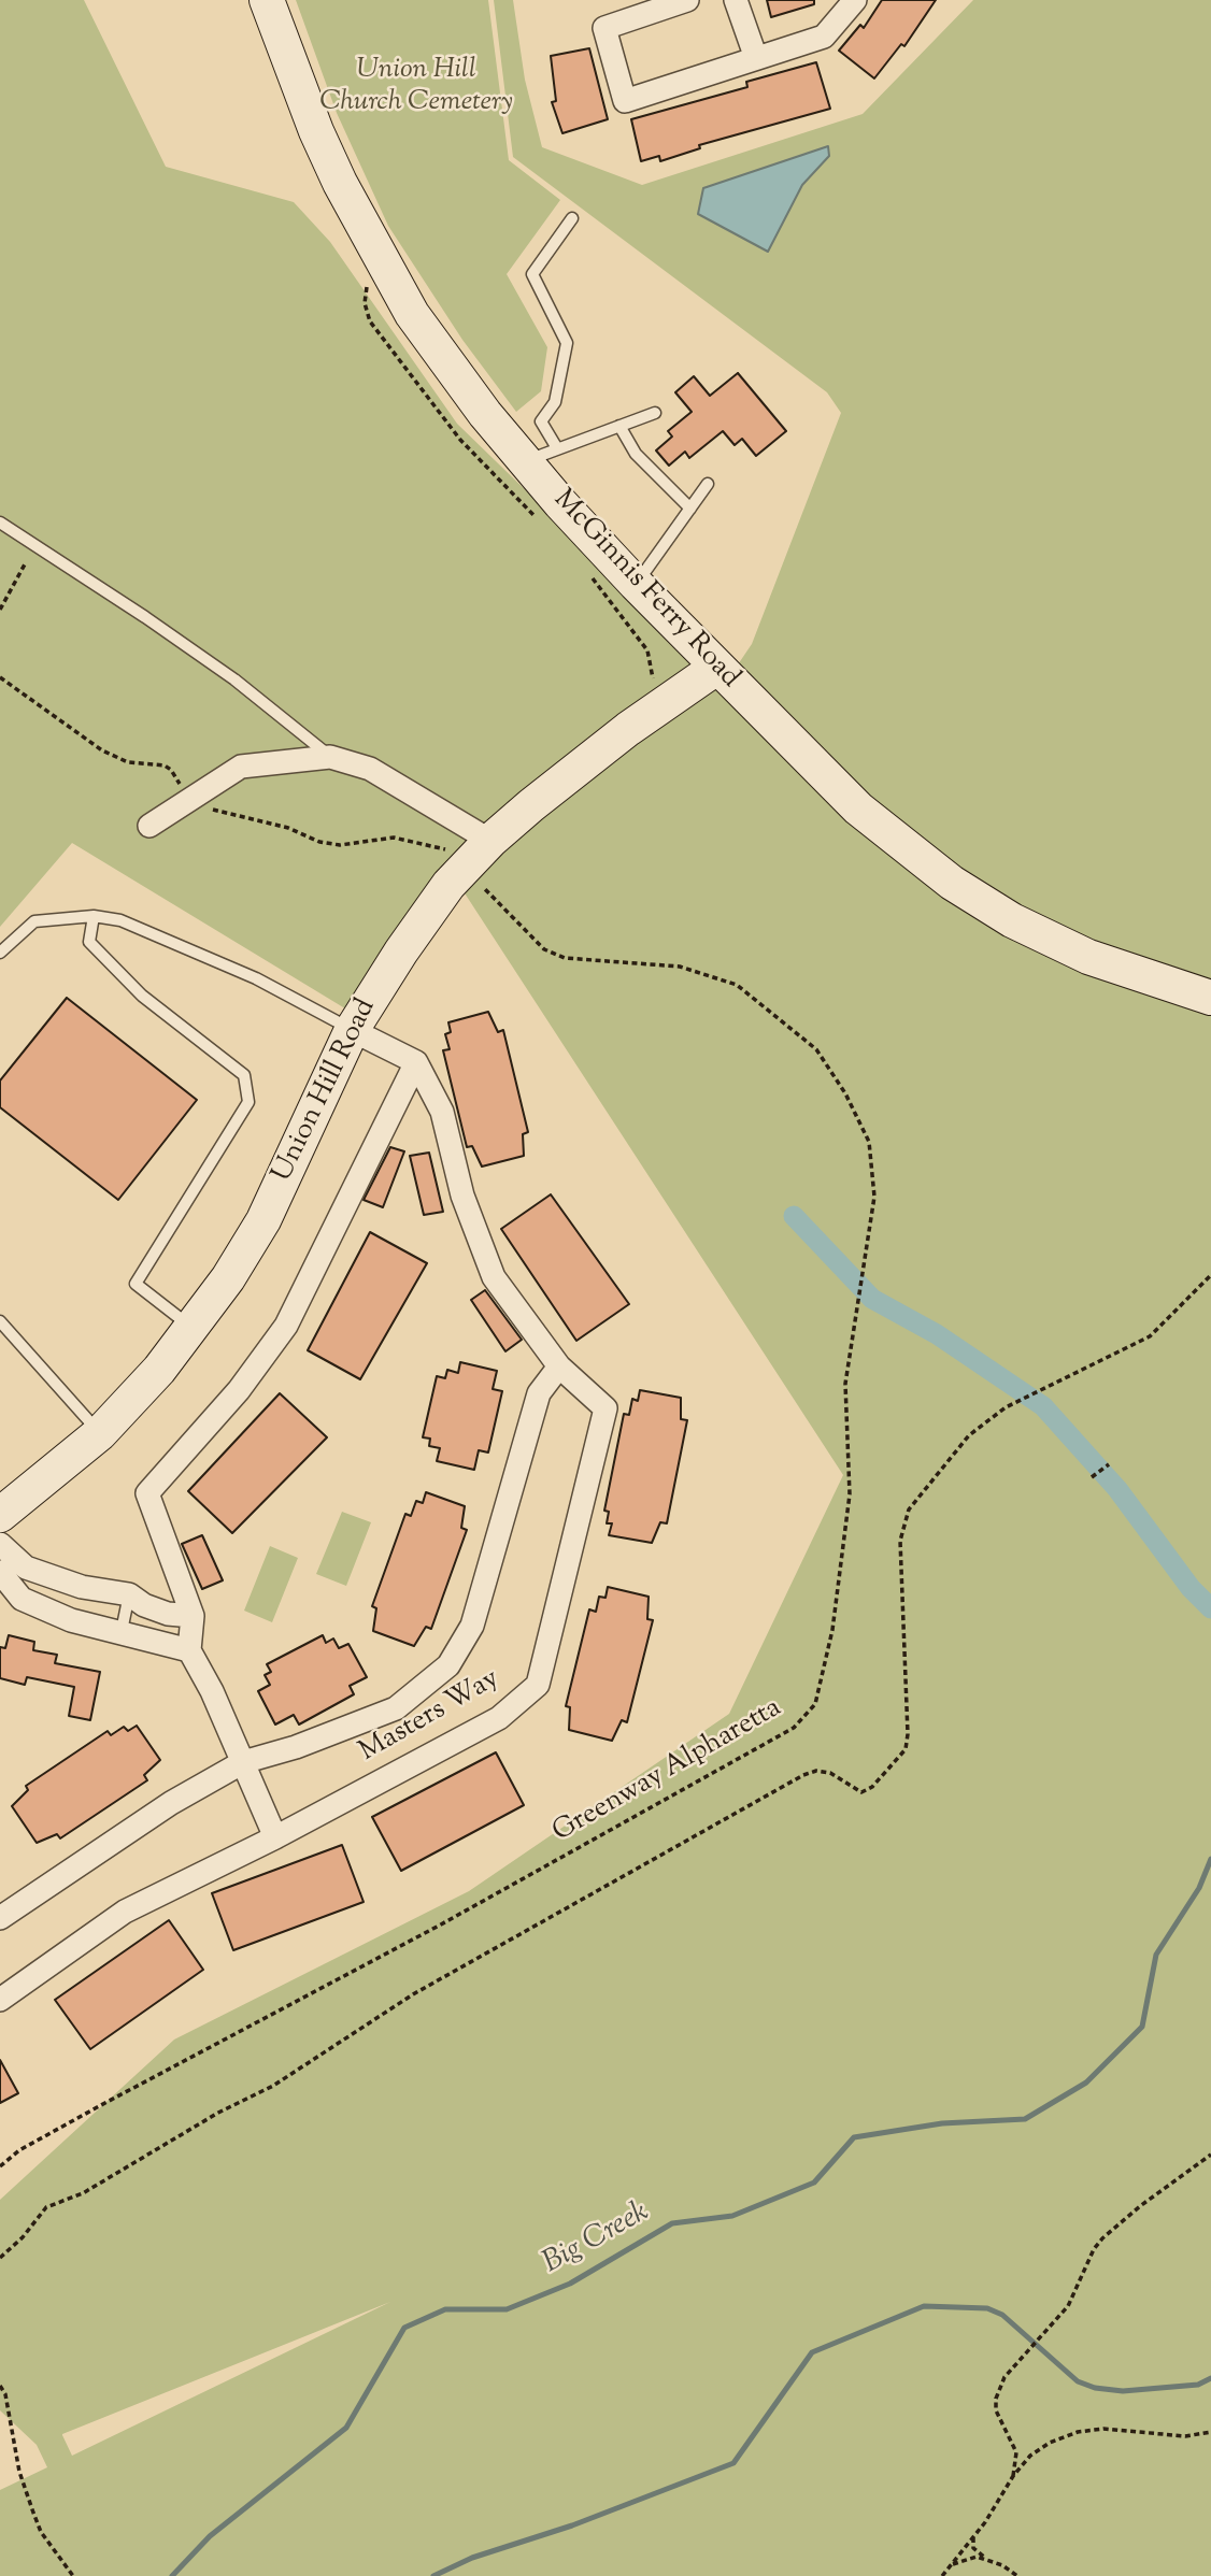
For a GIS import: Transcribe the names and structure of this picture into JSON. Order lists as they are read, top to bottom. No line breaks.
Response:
{"streets":{"main road":["McGinnis Ferry Road","Union Hill Road"],"street":["Masters Way"],"path":["Greenway Alpharetta"]},"crossings":[["McGinnis Ferry Road","Union Hill Road"]],"water":["Big Creek"],"parks":["Union Hill Church Cemetery"]}
